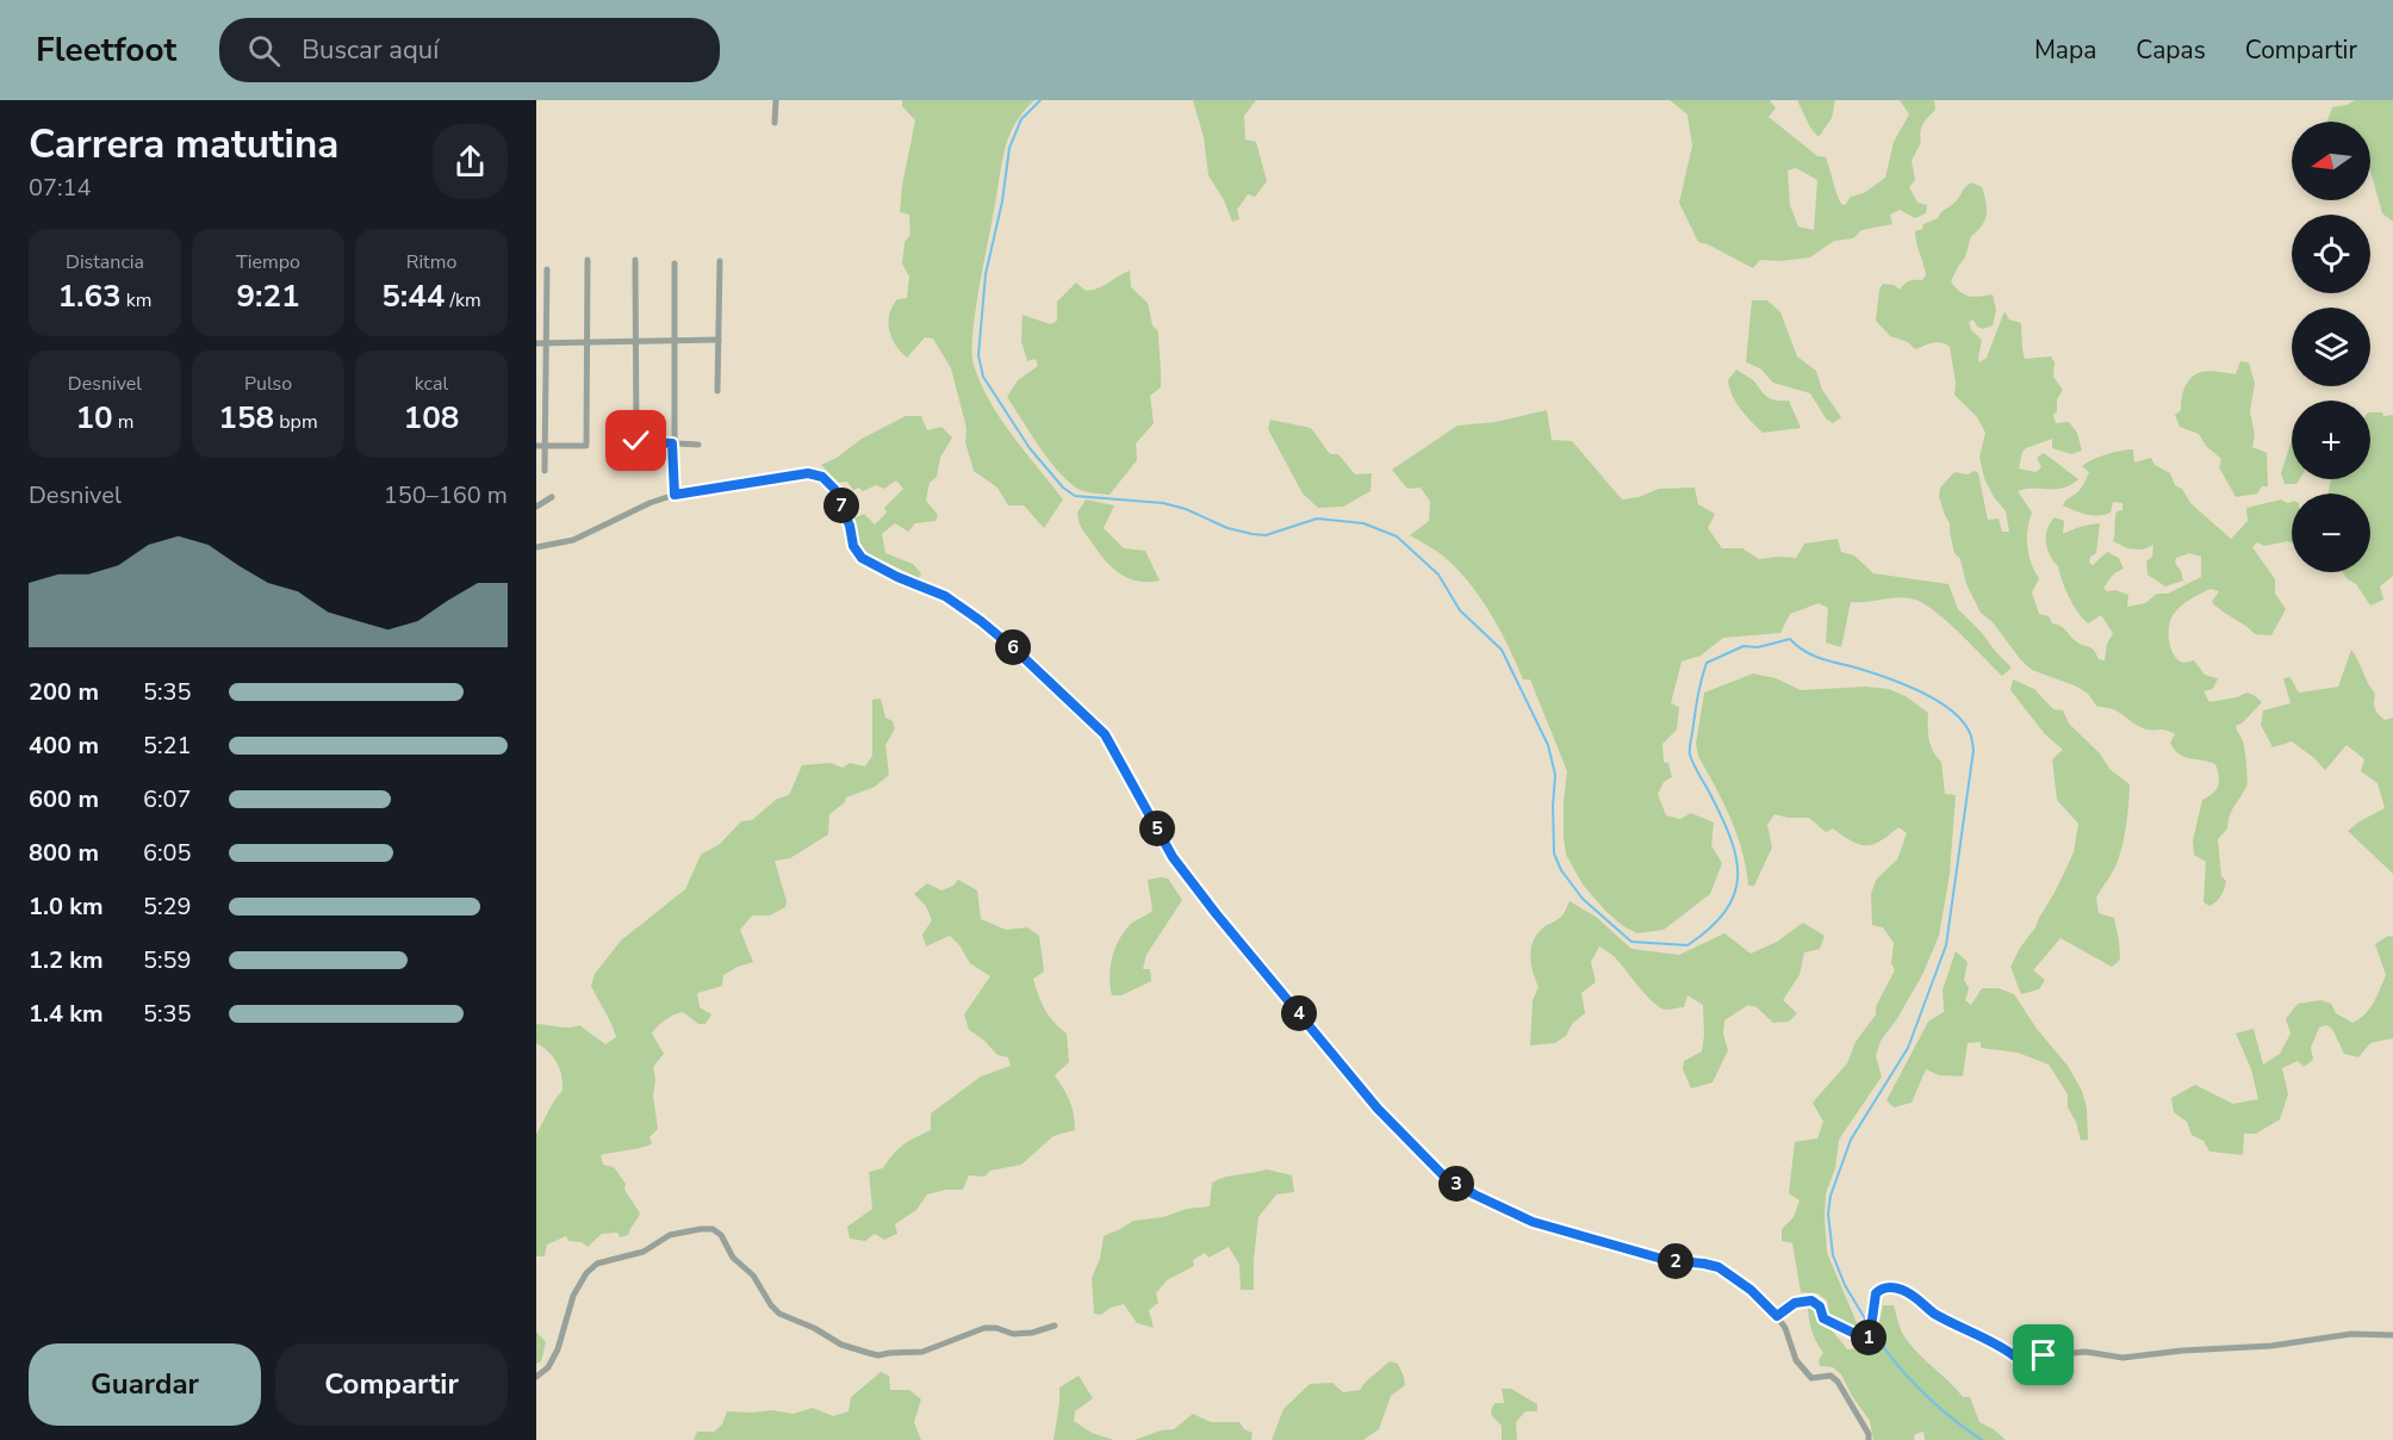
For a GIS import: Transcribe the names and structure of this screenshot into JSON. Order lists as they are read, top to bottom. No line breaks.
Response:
{"north":"left","page":{"header":"Fleetfoot","search":"Buscar aquí","nav":["Mapa","Capas","Compartir"],"heading":["Carrera matutina","07:14"],"map_buttons":["+","−"],"stats":[["Distancia","1.63 km"],["Tiempo","9:21"],["Ritmo","5:44 /km"],["Desnivel","10 m"],["Pulso","158 bpm"],["kcal","108"]],"chart":["Desnivel","150–160 m"],"pins":["7","6","5","4","3","2","1"],"list":[{"name":"200 m","note":"5:35"},{"name":"400 m","note":"5:21"},{"name":"600 m","note":"6:07"},{"name":"800 m","note":"6:05"},{"name":"1.0 km","note":"5:29"},{"name":"1.2 km","note":"5:59"},{"name":"1.4 km","note":"5:35"}],"buttons":["Guardar","Compartir"]}}
